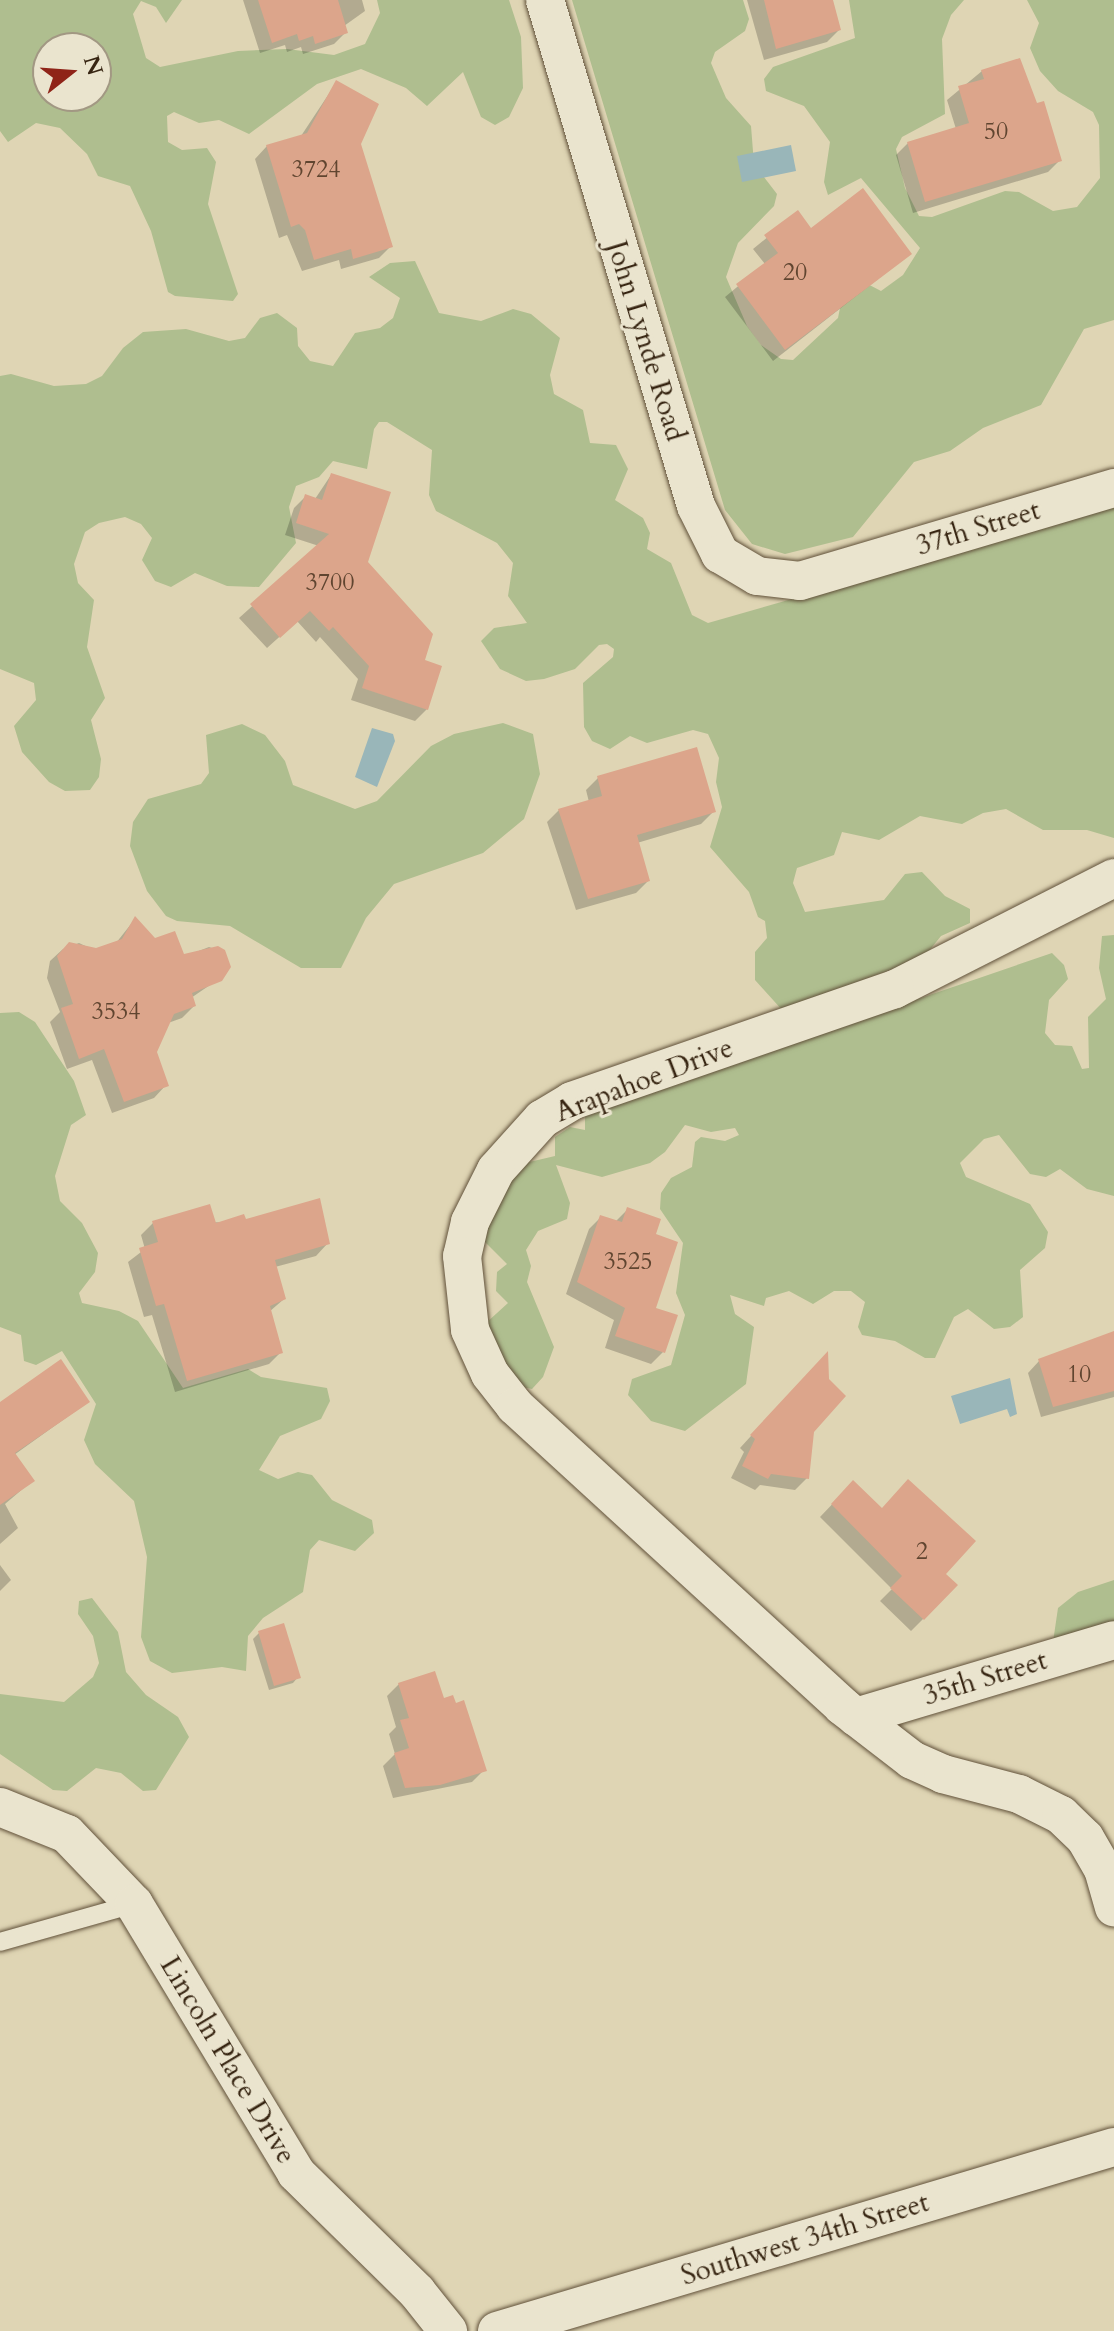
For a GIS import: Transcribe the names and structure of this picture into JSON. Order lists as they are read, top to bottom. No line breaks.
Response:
{"streets":{"street":["John Lynde Road","37th Street","Arapahoe Drive","35th Street","Lincoln Place Drive","Southwest 34th Street"]},"crossings":[["John Lynde Road","37th Street"],["Arapahoe Drive","35th Street"]],"house_numbers":["50","3724","20","3700","3534","3525","10","2"],"north":"right"}
